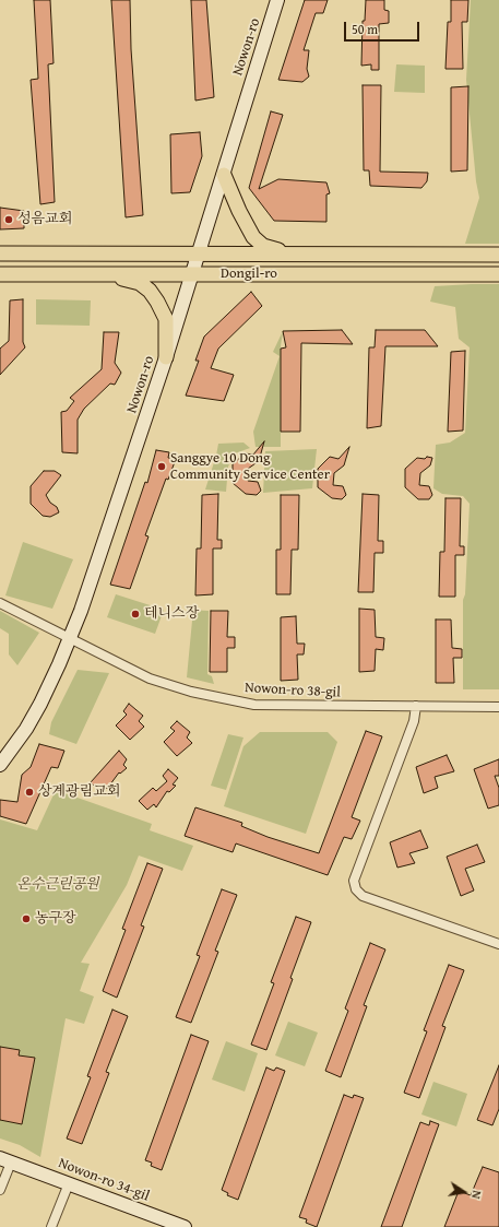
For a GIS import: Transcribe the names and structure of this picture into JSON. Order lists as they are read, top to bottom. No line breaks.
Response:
{"streets":{"main road":["Nowon-ro","Dongil-ro","Nowon-ro 34-gil"],"street":["Nowon-ro 38-gil"]},"crossings":[["Nowon-ro","Dongil-ro"],["Nowon-ro","Nowon-ro 38-gil"]],"parks":["온수근린공원"],"places":["성음교회","Sanggye 10 Dong Community Service Center","테니스장","상계광림교회","농구장"],"scale_bar":"50 m","north":"right"}
